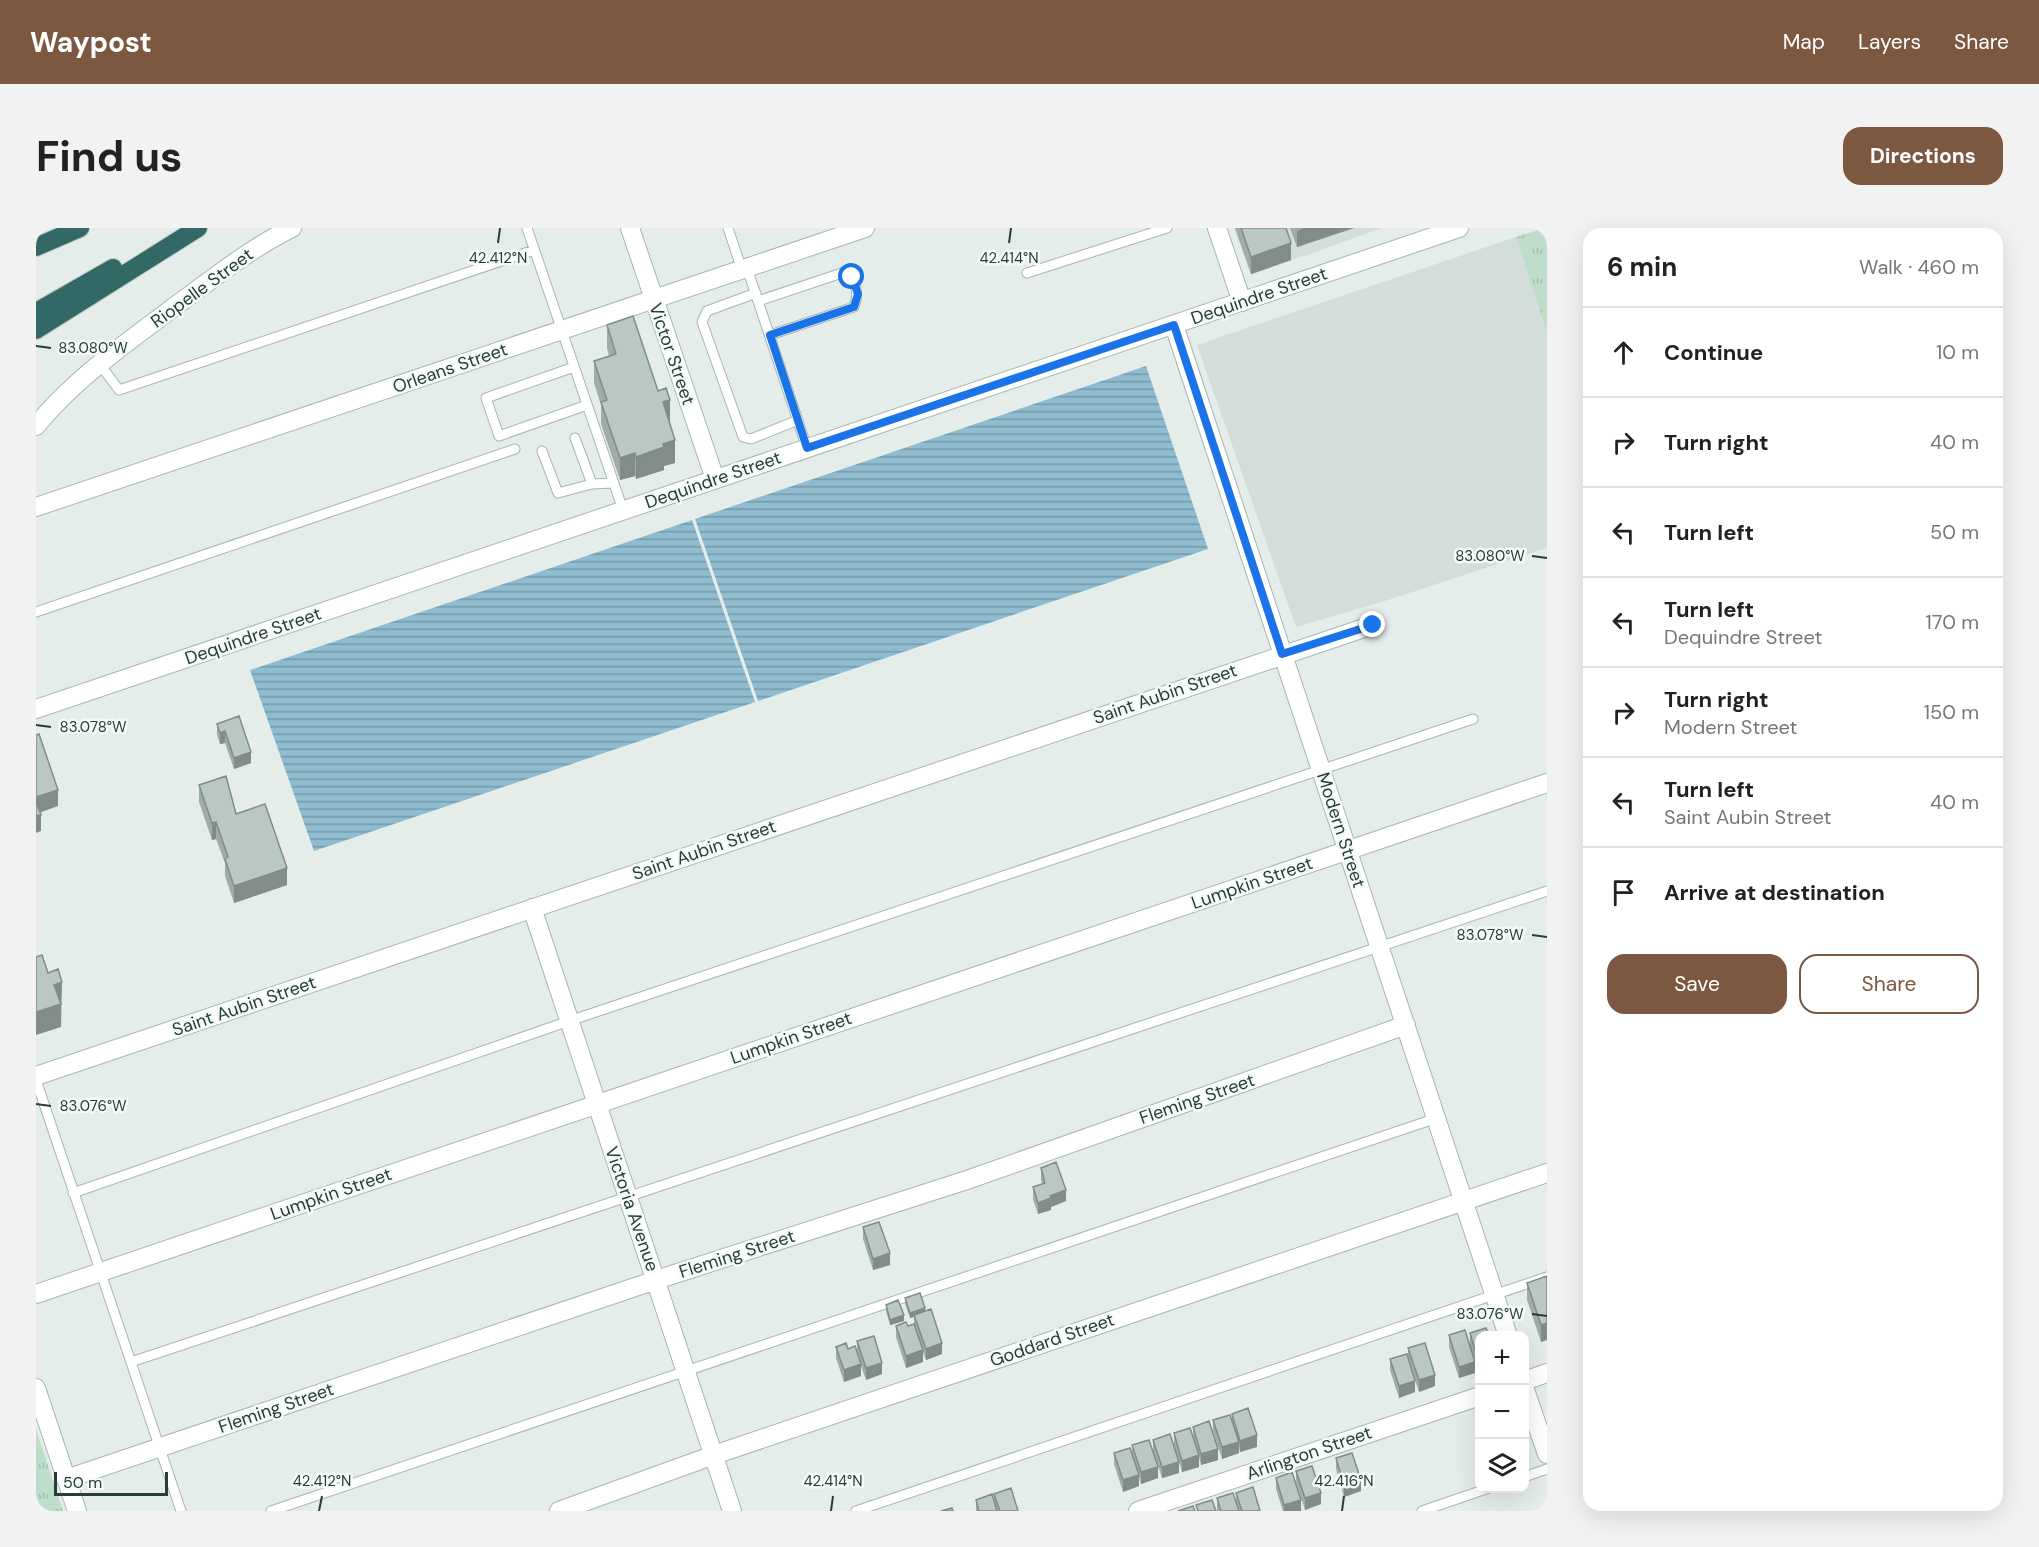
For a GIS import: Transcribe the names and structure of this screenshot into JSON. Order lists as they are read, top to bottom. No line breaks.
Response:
{"streets":{"street":["Riopelle Street","Dequindre Street","Victor Street","Orleans Street","Saint Aubin Street","Modern Street","Lumpkin Street","Fleming Street","Victoria Avenue","Goddard Street","Arlington Street"]},"crossings":[["Dequindre Street","Victor Street"],["Dequindre Street","Modern Street"],["Victor Street","Orleans Street"],["Saint Aubin Street","Modern Street"],["Saint Aubin Street","Victoria Avenue"],["Modern Street","Lumpkin Street"],["Modern Street","Fleming Street"],["Modern Street","Goddard Street"],["Lumpkin Street","Victoria Avenue"],["Fleming Street","Victoria Avenue"],["Victoria Avenue","Goddard Street"]],"scale_bar":"50 m","page":{"header":"Waypost","nav":["Map","Layers","Share"],"buttons":["Directions",["Save","Share"]],"title":"Find us","heading":["6 min","Walk · 460 m"],"list":[["Continue","10 m"],["Turn right","40 m"],["Turn left","50 m"],["Turn left","Dequindre Street","170 m"],["Turn right","Modern Street","150 m"],["Turn left","Saint Aubin Street","40 m"],"Arrive at destination"],"map_buttons":["+","−"],"scale":"50 m"},"coordinates":["42.412°N","42.414°N","83.080°W","83.078°W","83.076°W","42.416°N"]}
